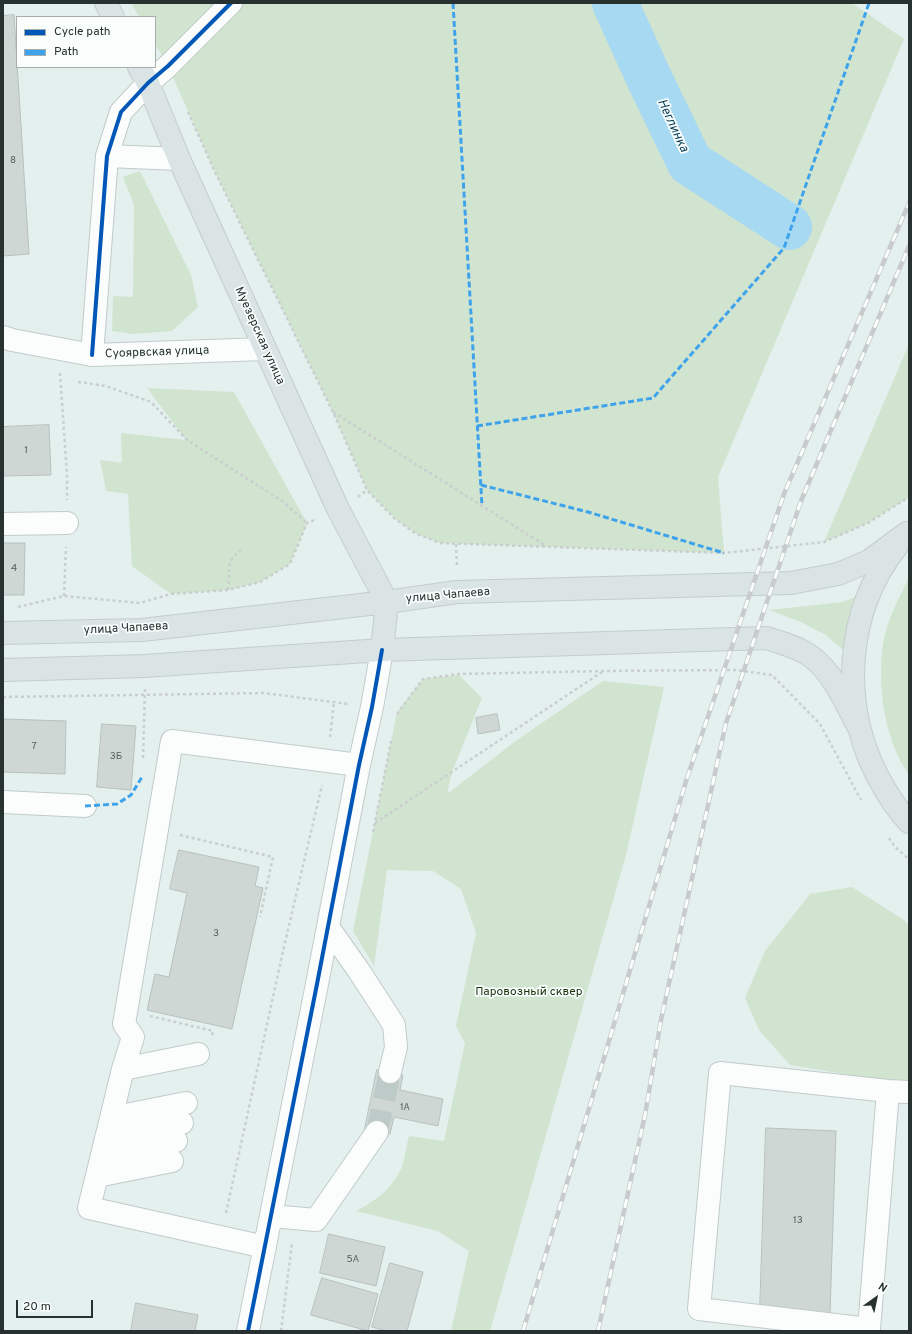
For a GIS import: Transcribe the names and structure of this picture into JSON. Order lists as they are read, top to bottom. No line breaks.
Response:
{"streets":{"main road":["Муезерская улица","улица Чапаева"],"street":["Суоярвская улица"]},"crossings":[["Муезерская улица","Суоярвская улица"],["Муезерская улица","улица Чапаева"]],"water":["Неглинка"],"parks":["Паровозный сквер"],"house_numbers":["8","1","4","7","3Б","3","1А","13","5А"],"legend":["Cycle path","Path"],"scale_bar":"20 m","north":"top right"}
